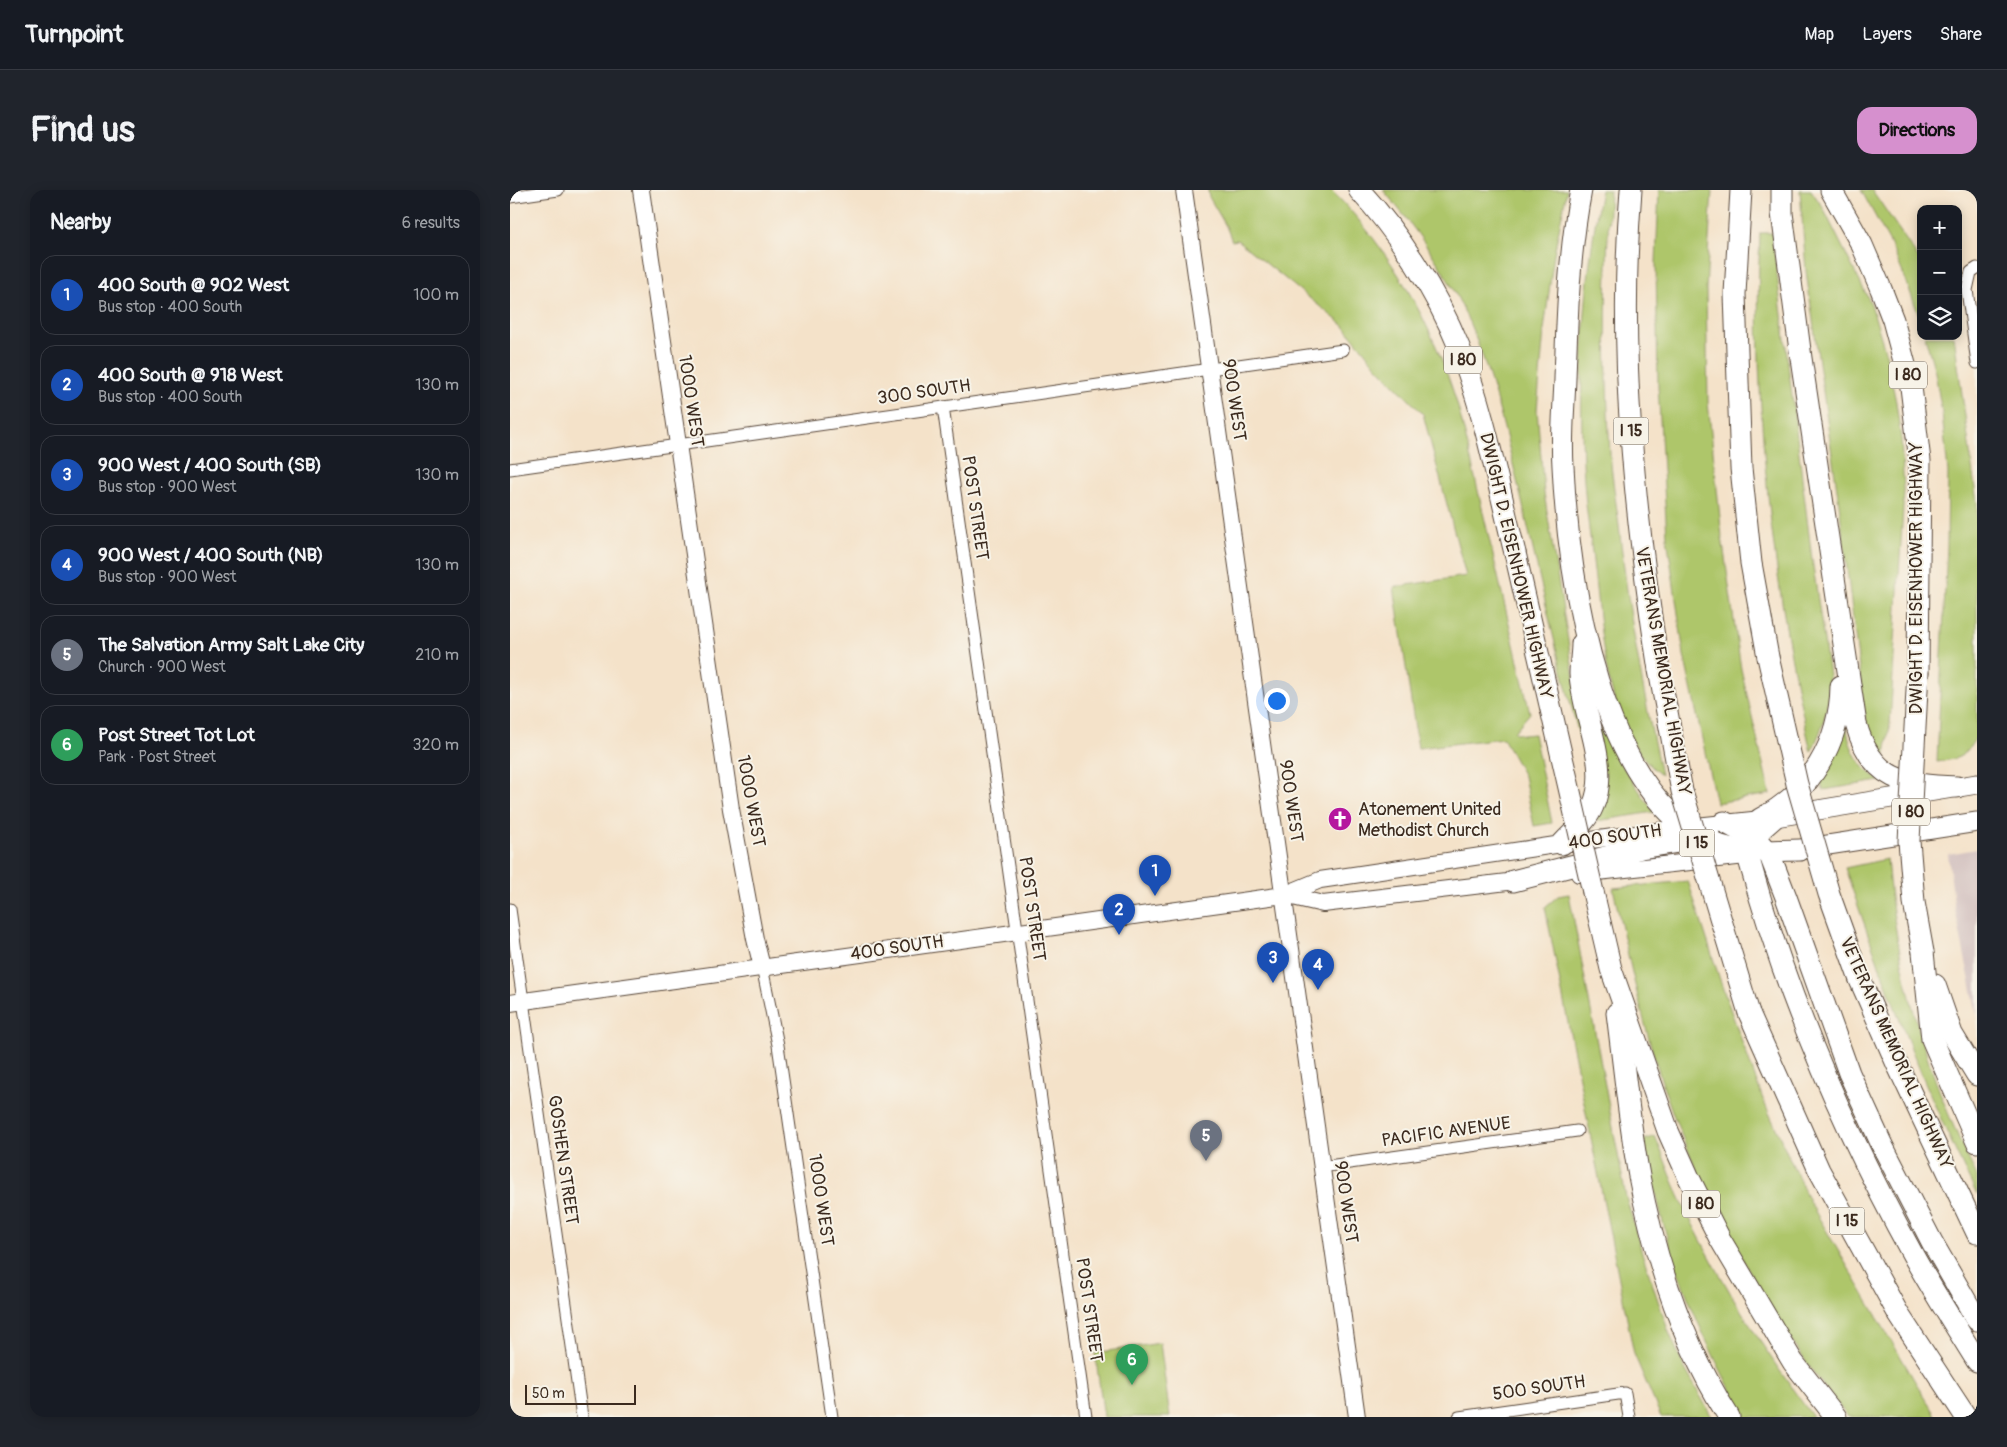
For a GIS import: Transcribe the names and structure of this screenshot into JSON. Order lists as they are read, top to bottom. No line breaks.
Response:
{"streets":{"highway":["I 80","I 15","DWIGHT D. EISENHOWER HIGHWAY","VETERANS MEMORIAL HIGHWAY"],"main road":["900 WEST","1000 WEST","400 SOUTH"],"street":["300 SOUTH","POST STREET","PACIFIC AVENUE","GOSHEN STREET","500 SOUTH"]},"crossings":[["I 80","DWIGHT D. EISENHOWER HIGHWAY"],["300 SOUTH","900 WEST"],["300 SOUTH","1000 WEST"],["300 SOUTH","POST STREET"],["900 WEST","400 SOUTH"],["900 WEST","PACIFIC AVENUE"],["1000 WEST","400 SOUTH"],["POST STREET","400 SOUTH"],["400 SOUTH","GOSHEN STREET"]],"places":{"church":["Atonement United Methodist Church"]},"scale_bar":"50 m","page":{"header":"Turnpoint","nav":["Map","Layers","Share"],"buttons":"Directions","title":"Find us","heading":["Nearby","6 results"],"map_buttons":["+","−"],"list":[{"mark":"1","name":"400 South @ 902 West","note":"Bus stop · 400 South","value":"100 m"},{"mark":"2","name":"400 South @ 918 West","note":"Bus stop · 400 South","value":"130 m"},{"mark":"3","name":"900 West / 400 South (SB)","note":"Bus stop · 900 West","value":"130 m"},{"mark":"4","name":"900 West / 400 South (NB)","note":"Bus stop · 900 West","value":"130 m"},{"mark":"5","name":"The Salvation Army Salt Lake City","note":"Church · 900 West","value":"210 m"},{"mark":"6","name":"Post Street Tot Lot","note":"Park · Post Street","value":"320 m"}],"pins":["1","2","3","4","5","6"],"scale":"50 m"}}
